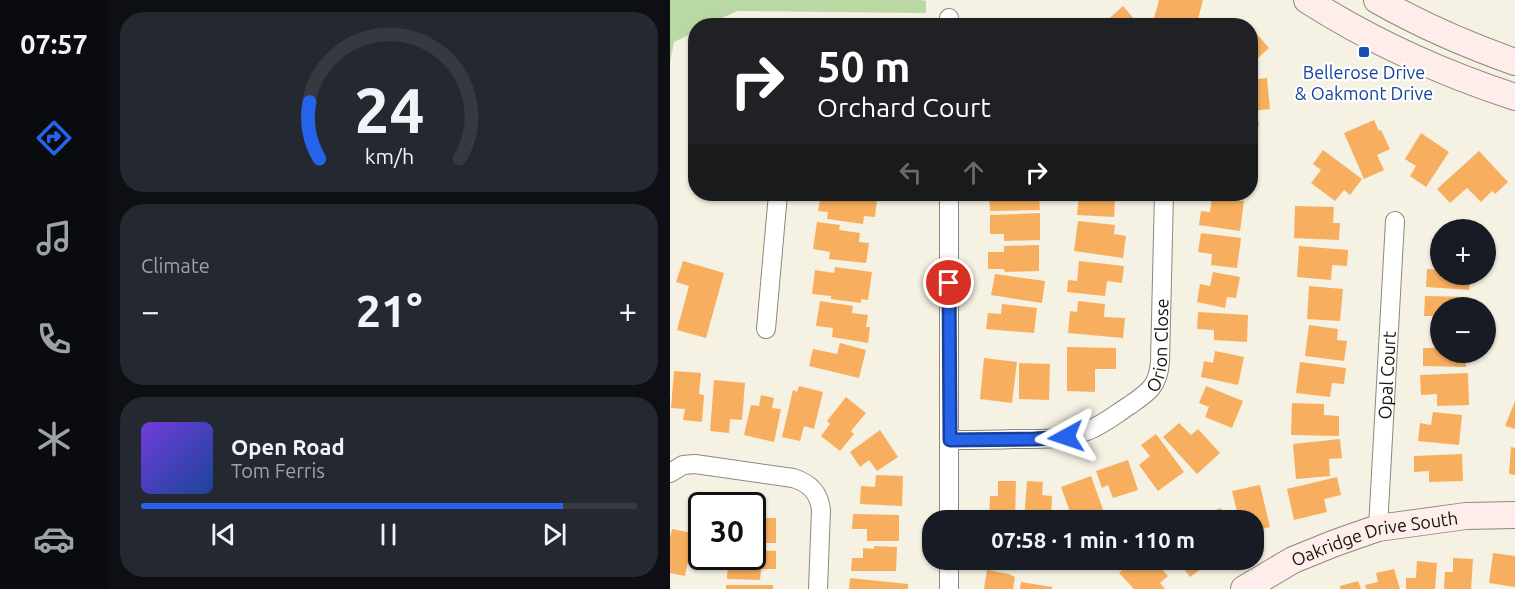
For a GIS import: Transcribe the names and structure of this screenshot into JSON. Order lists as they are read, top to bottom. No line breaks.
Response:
{"streets":{"main road":["Oakridge Drive South"],"street":["Orion Close","Opal Court"]},"crossings":[["Opal Court","Oakridge Drive South"]],"places":{"transit":["Bellerose Drive & Oakmont Drive"]},"page":{"tabs":"07:57","turn":["50 m","Orchard Court"],"tile":"Climate","map_buttons":["+","−"],"heat":["−","21°","+"],"song":["Open Road","Tom Ferris"],"limit":"30","trip":"07:58 · 1 min · 110 m","gauge":["24","km/h"]}}
